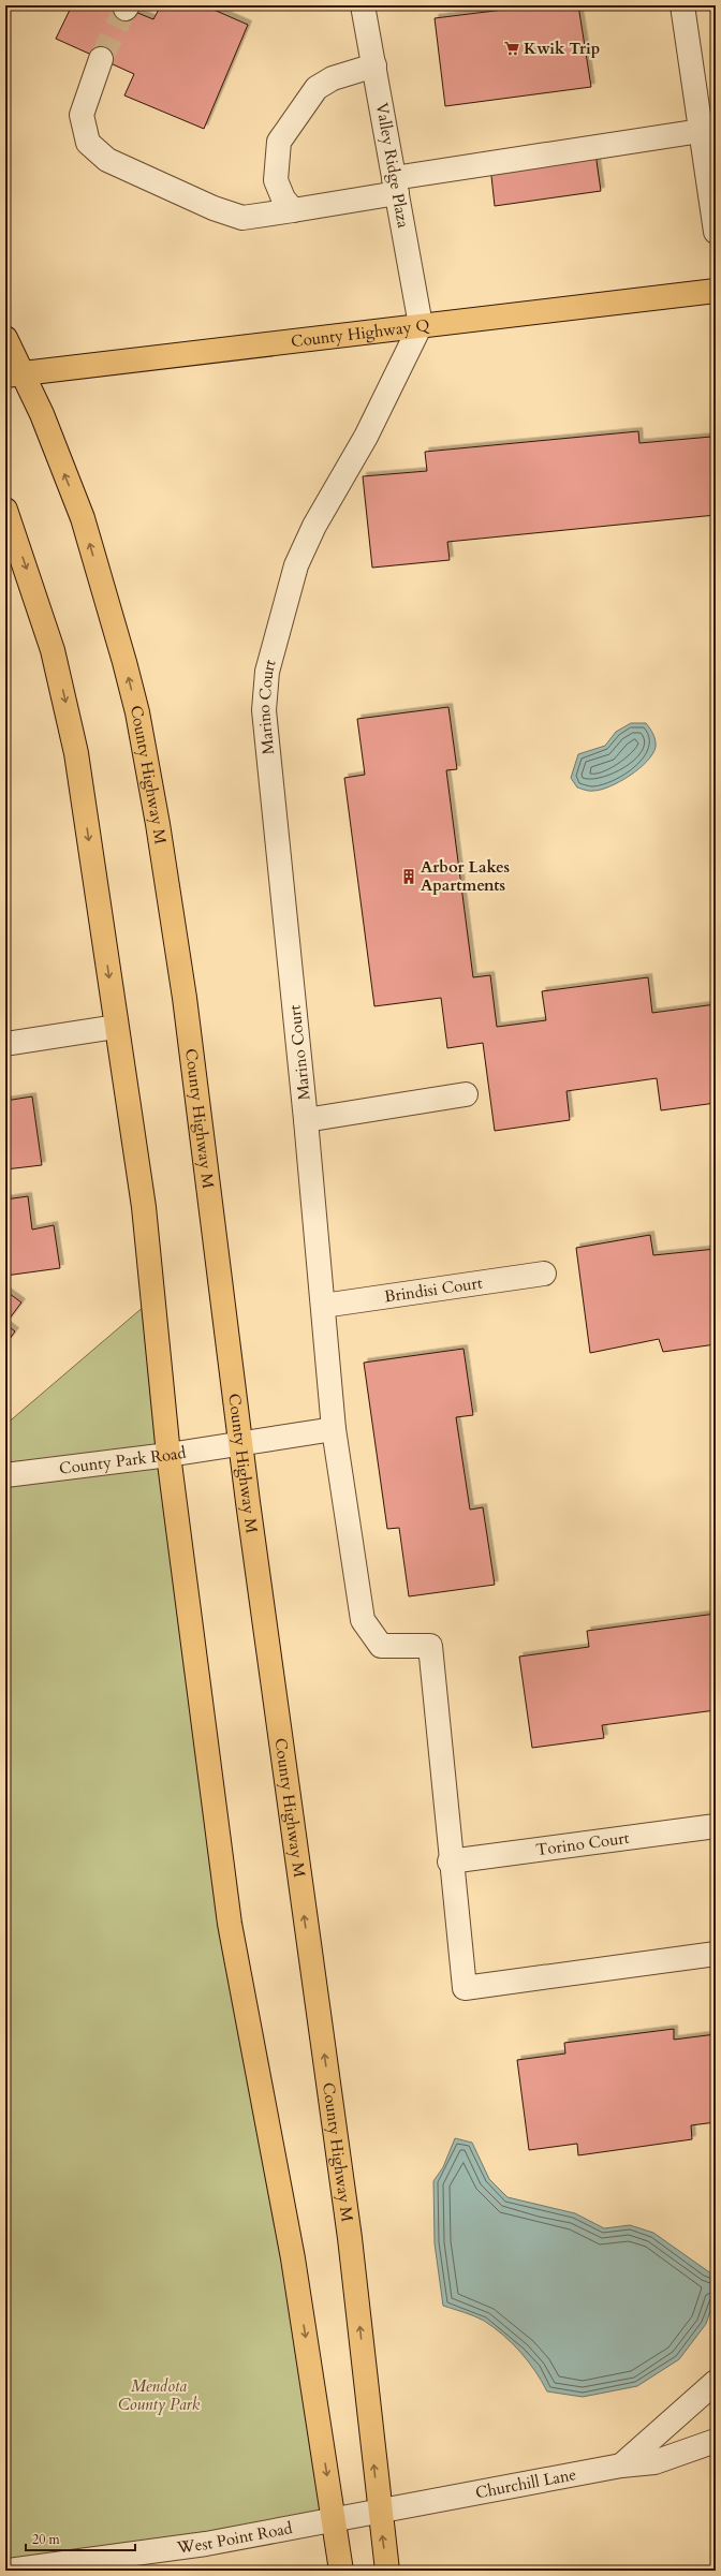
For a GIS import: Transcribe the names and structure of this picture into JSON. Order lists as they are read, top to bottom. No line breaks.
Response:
{"streets":{"main road":["County Highway Q","County Highway M"],"street":["Valley Ridge Plaza","Marino Court","Brindisi Court","County Park Road","Torino Court","Churchill Lane","West Point Road"]},"crossings":[["Valley Ridge Plaza","County Highway Q"],["Valley Ridge Plaza","Marino Court"],["County Highway Q","Marino Court"],["County Highway Q","County Highway M"],["Marino Court","Brindisi Court"],["Marino Court","County Park Road"],["Marino Court","Torino Court"],["County Highway M","County Park Road"],["County Highway M","Churchill Lane"],["Churchill Lane","West Point Road"]],"parks":["Mendota County Park"],"places":{"supermarket":["Kwik Trip"],"building":["Arbor Lakes Apartments"]},"scale_bar":"20 m"}
